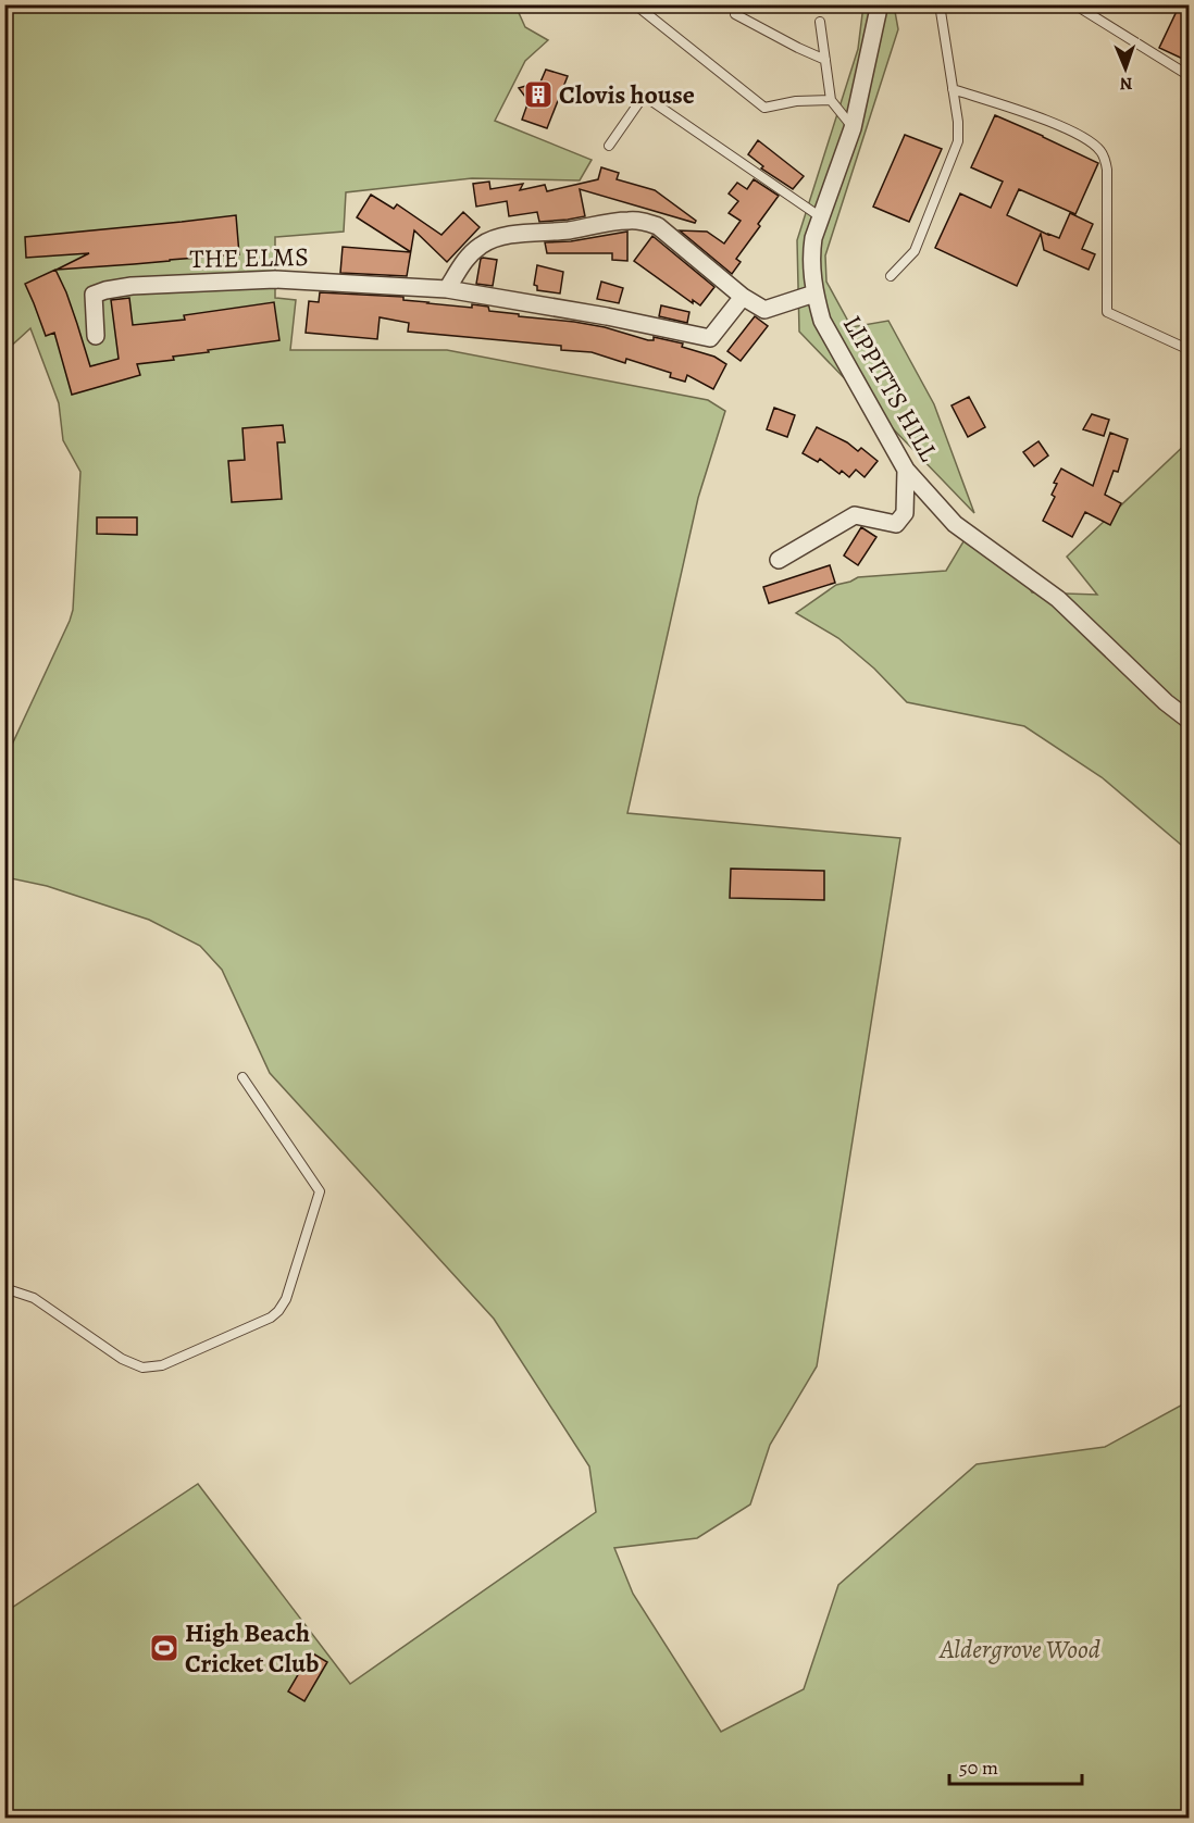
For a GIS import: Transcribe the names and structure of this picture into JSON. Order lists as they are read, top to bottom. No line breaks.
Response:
{"streets":{"street":["THE ELMS","LIPPITTS HILL"]},"parks":["Aldergrove Wood"],"places":{"building":["Clovis house"],"sports":["High Beach Cricket Club"]},"scale_bar":"50 m","north":"bottom"}
